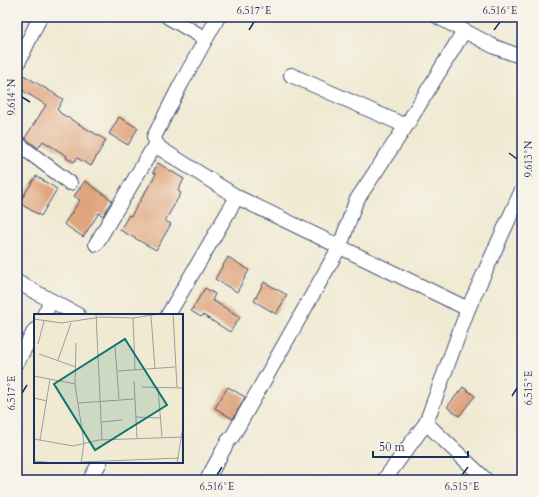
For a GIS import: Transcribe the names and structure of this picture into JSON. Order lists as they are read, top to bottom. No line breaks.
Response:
{"scale_bar":"50 m","coordinates":["6.517°E","6.516°E","9.614°N","9.613°N","6.515°E"]}
